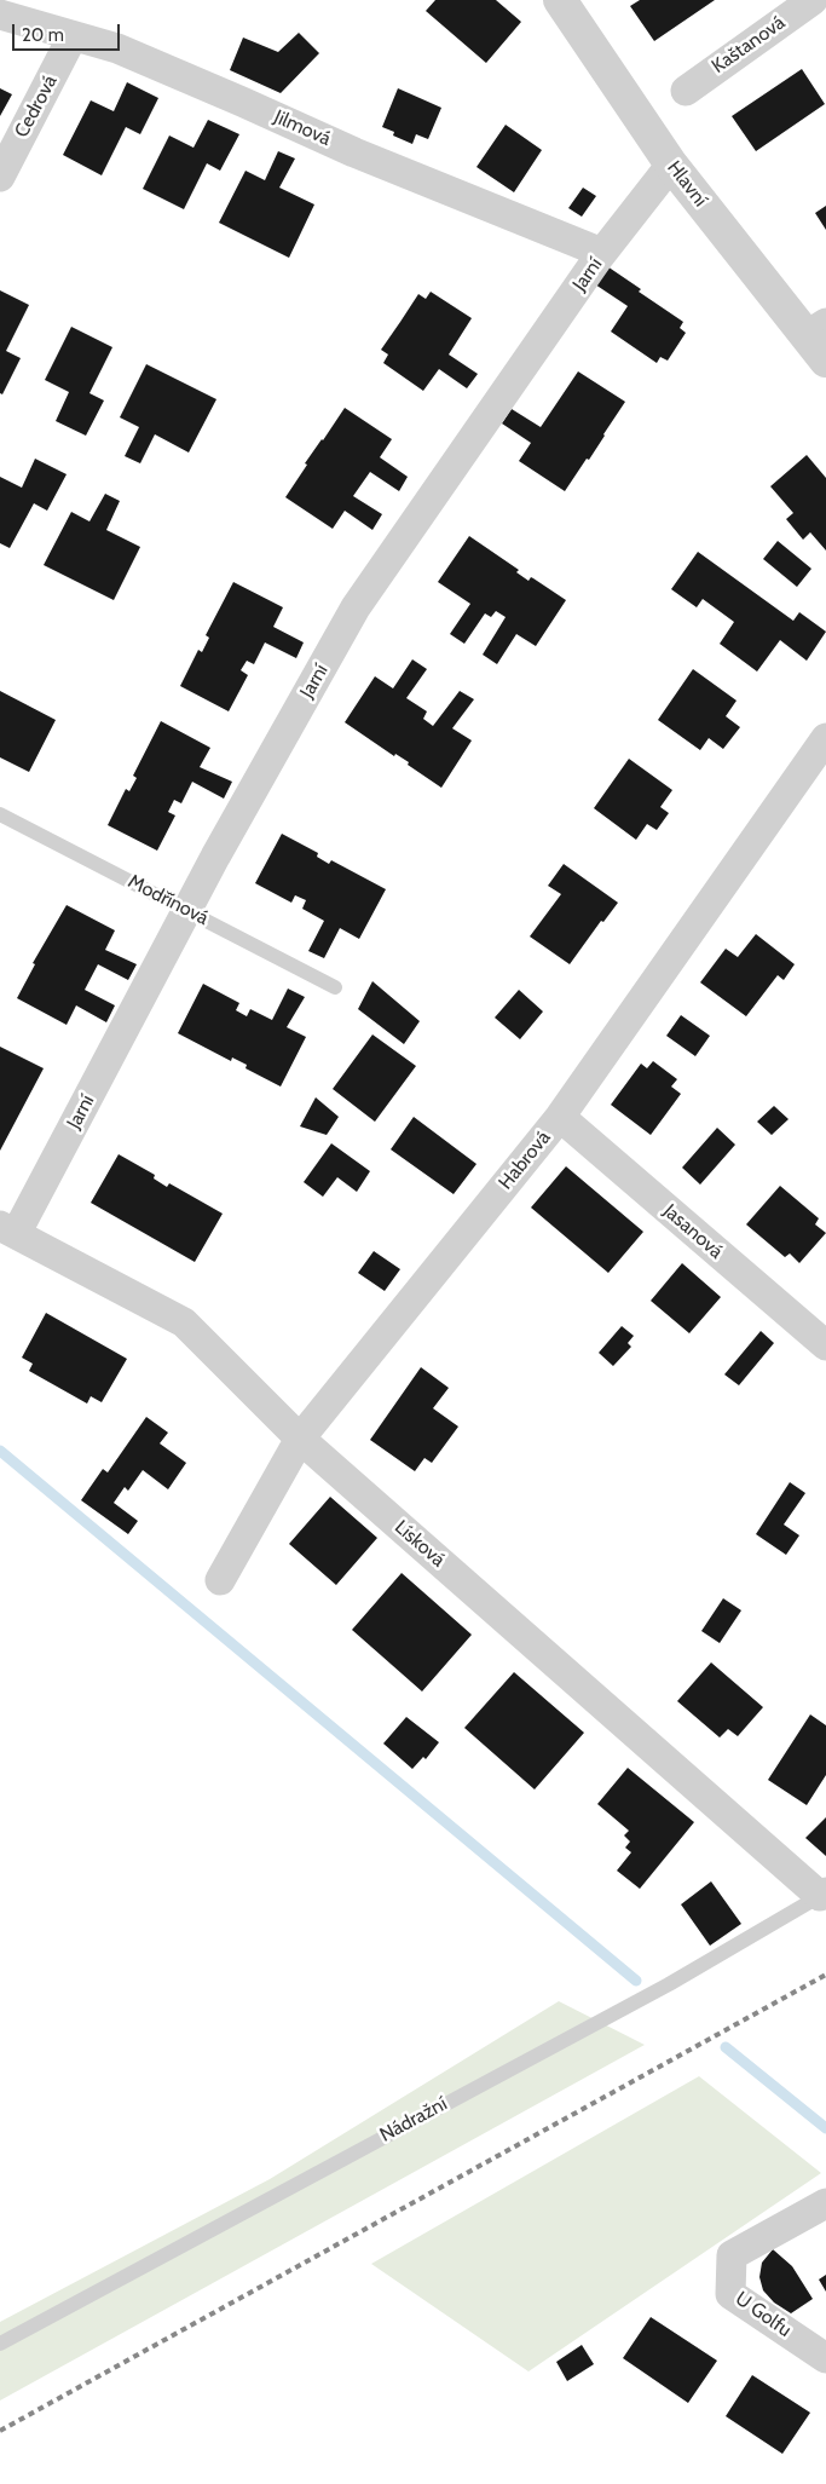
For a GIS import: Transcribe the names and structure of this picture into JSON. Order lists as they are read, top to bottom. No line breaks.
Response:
{"streets":{"street":["Kaštanová","Cedrová","Jilmová","Hlavní","Jarní","Habrová","Jasanová","Lísková","U Golfu"],"lane":["Modřínová","Nádražní"]},"crossings":[["Cedrová","Jilmová"],["Jilmová","Jarní"],["Hlavní","Jarní"],["Jarní","Modřínová"],["Jarní","Lísková"],["Habrová","Jasanová"],["Habrová","Lísková"],["Lísková","Nádražní"]],"scale_bar":"20 m"}
